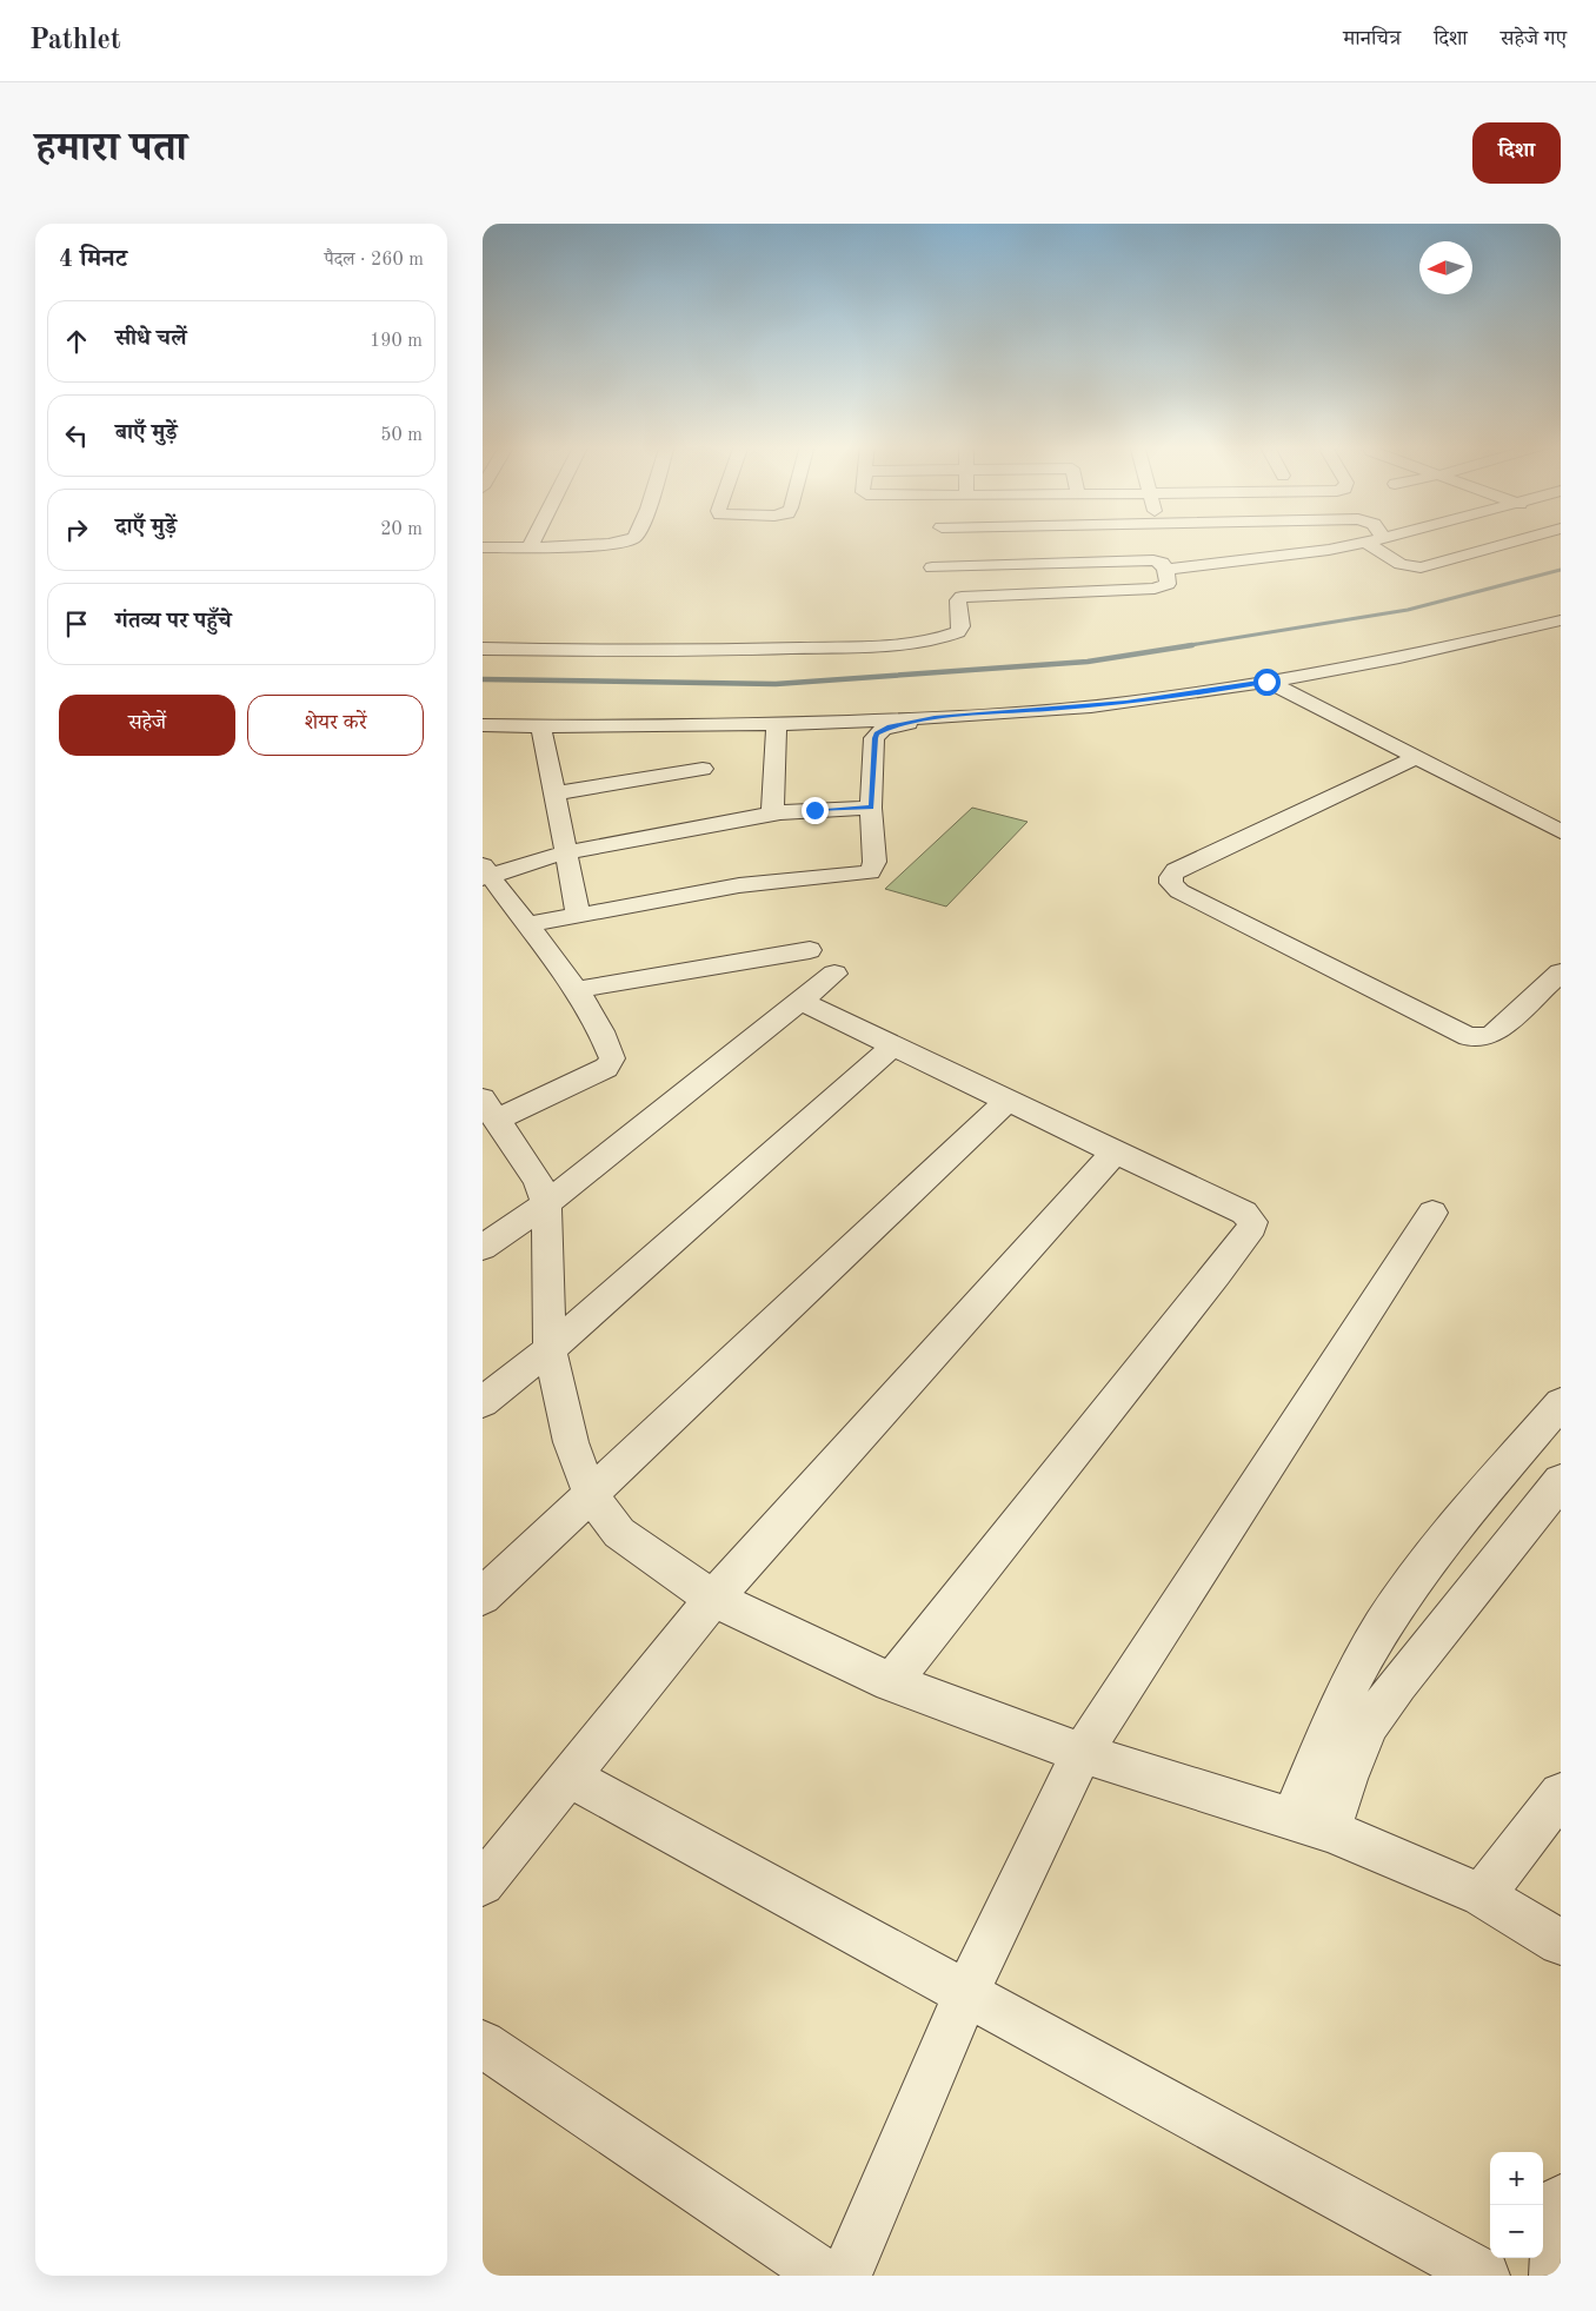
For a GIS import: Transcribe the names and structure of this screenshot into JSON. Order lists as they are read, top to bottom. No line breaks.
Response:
{"north":"left","page":{"header":"Pathlet","nav":["मानचित्र","दिशा","सहेजे गए"],"title":"हमारा पता","buttons":["दिशा",["सहेजें","शेयर करें"]],"heading":["4 मिनट","पैदल · 260 m"],"list":[["सीधे चलें","190 m"],["बाएँ मुड़ें","50 m"],["दाएँ मुड़ें","20 m"],"गंतव्य पर पहुँचे"],"map_buttons":["+","−"]}}
